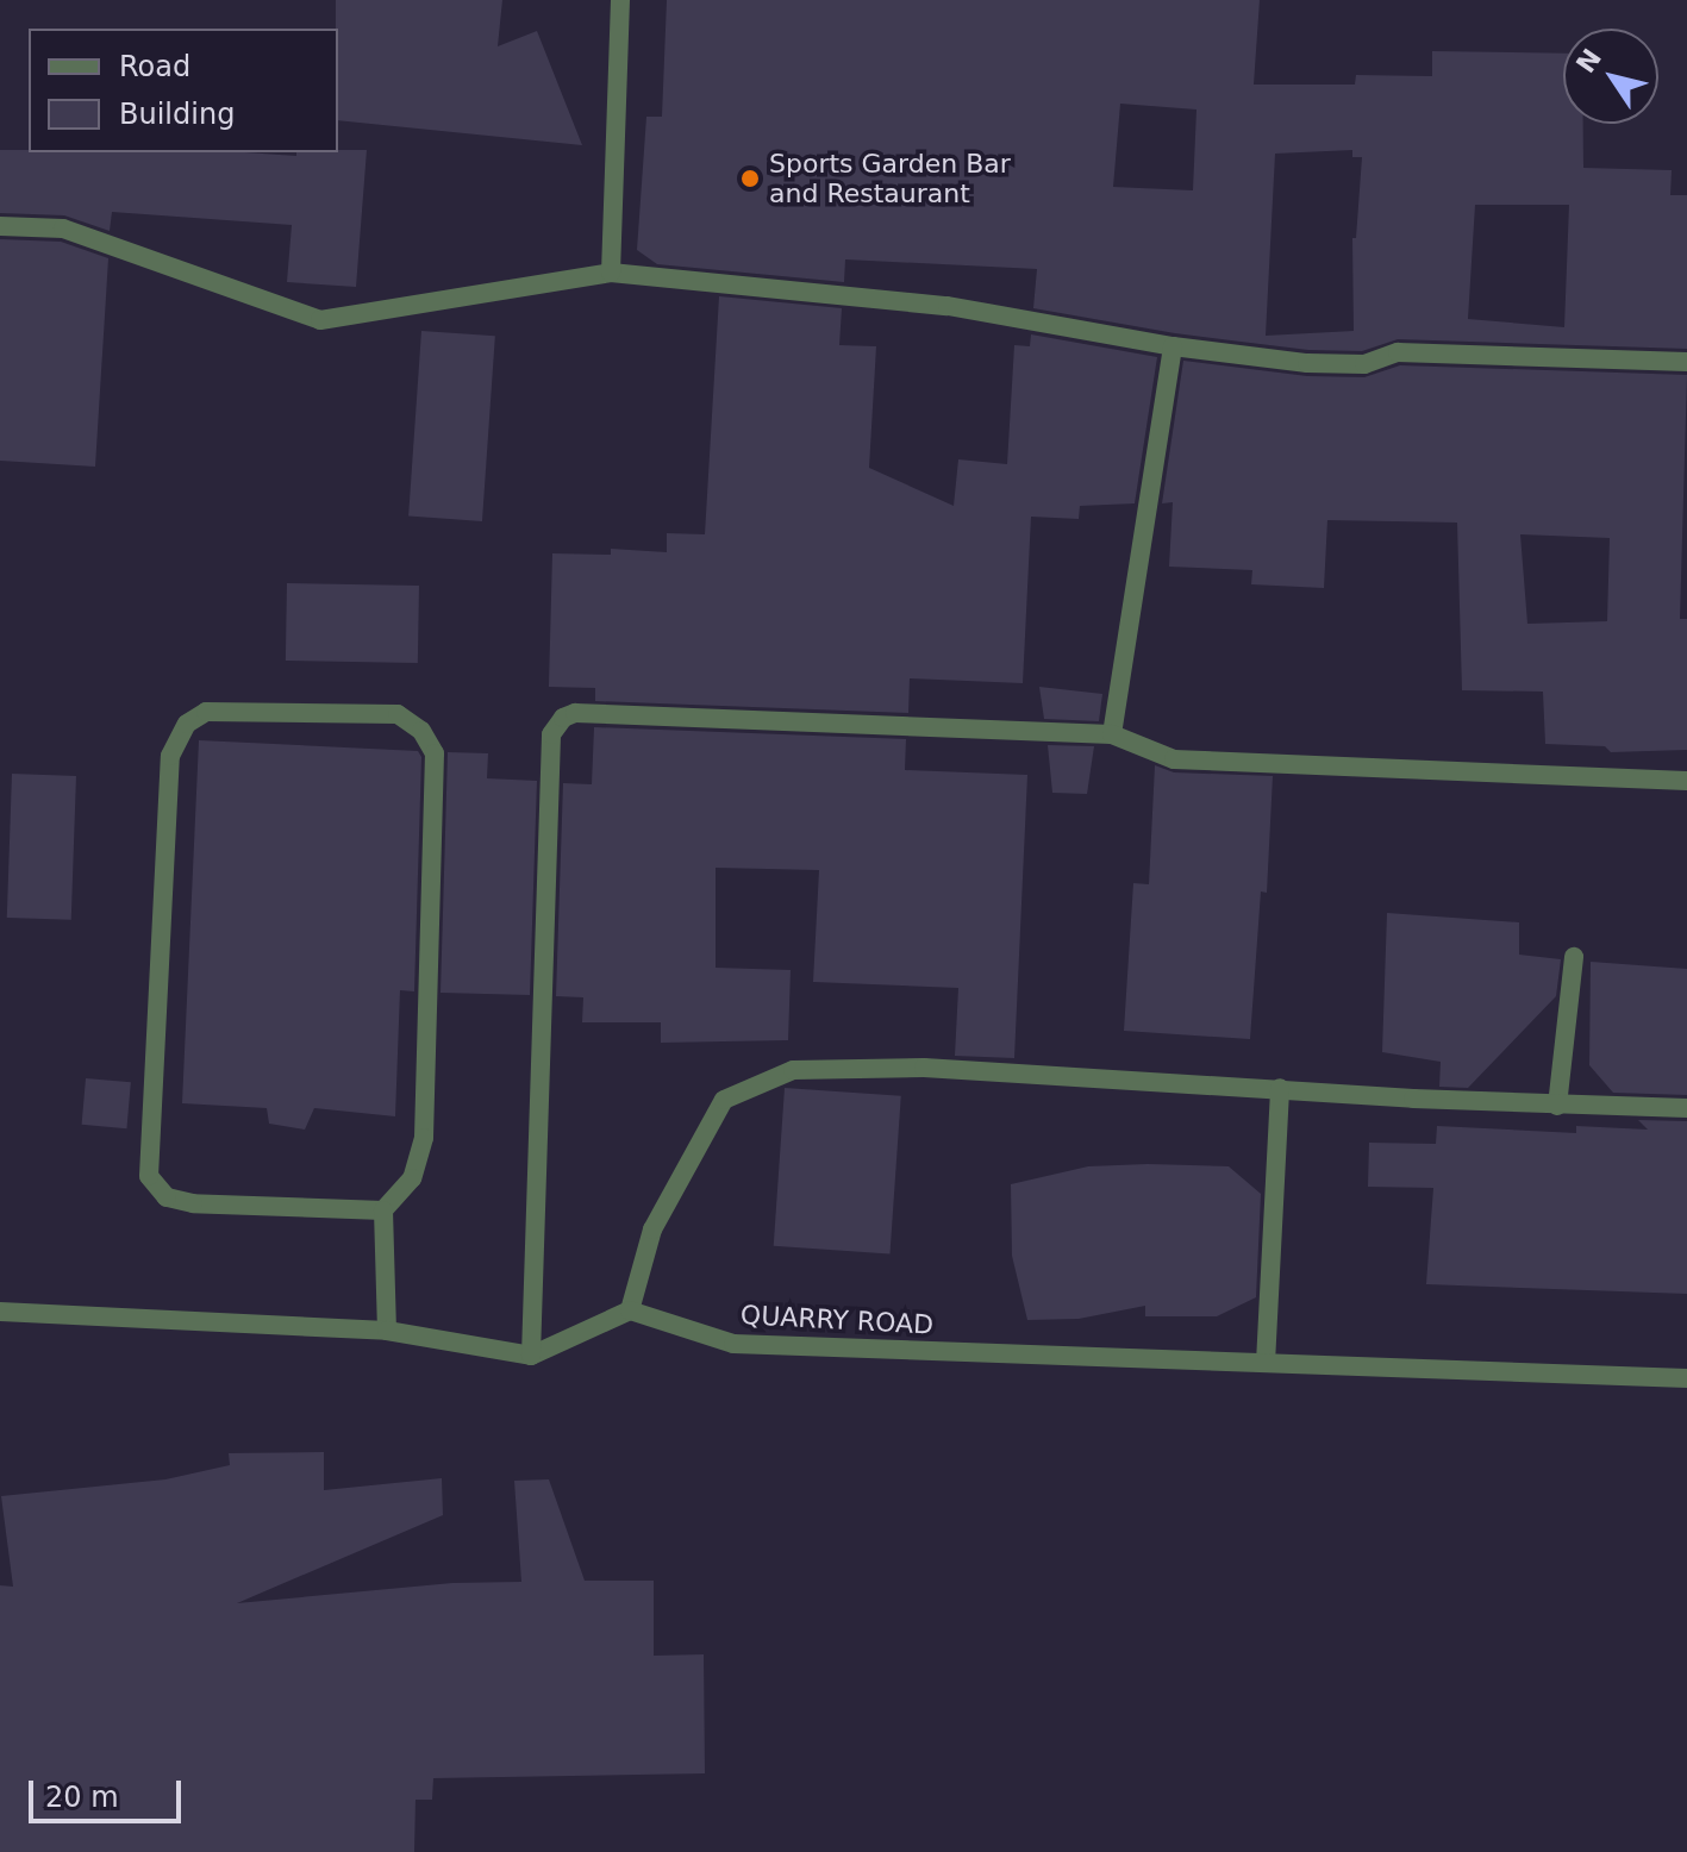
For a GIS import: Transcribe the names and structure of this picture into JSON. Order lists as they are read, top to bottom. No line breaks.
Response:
{"streets":{"street":["QUARRY ROAD"]},"places":["Sports Garden Bar and Restaurant"],"legend":["Road","Building"],"scale_bar":"20 m","north":"top left"}
